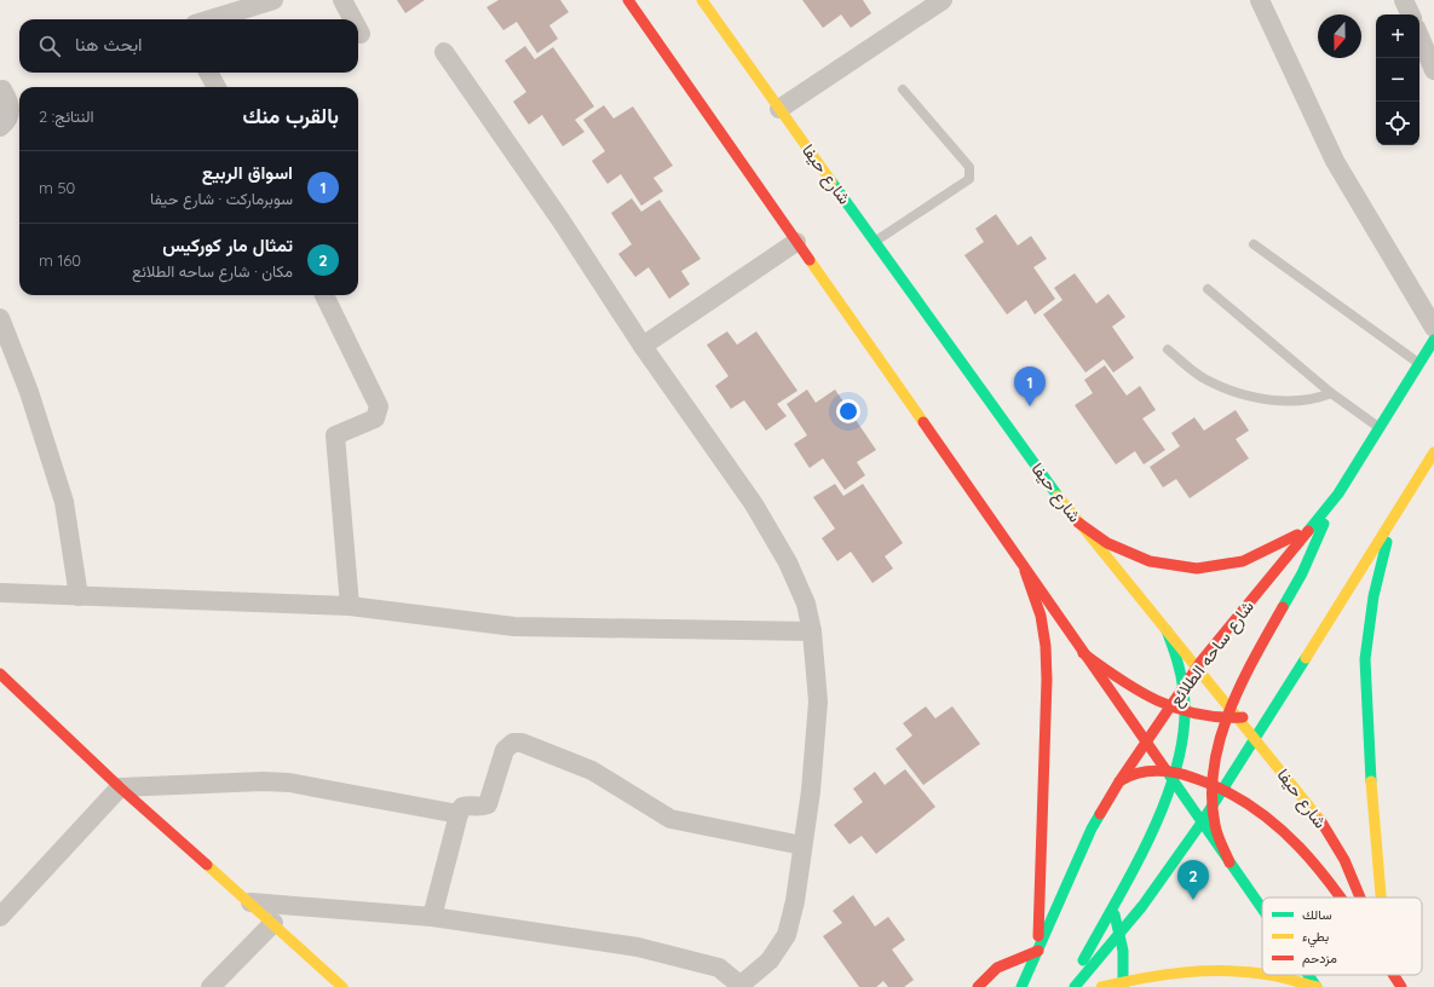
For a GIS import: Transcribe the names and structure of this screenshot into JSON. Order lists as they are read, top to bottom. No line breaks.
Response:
{"streets":{"main road":["شارع حيفا","شارع ساحه الطلائع"]},"crossings":[["شارع حيفا","شارع ساحه الطلائع"]],"legend":["سالك","بطيء","مزدحم"],"north":"bottom","page":{"map_buttons":["+","−"],"search":"ابحث هنا","heading":["بالقرب منك","النتائج: 2"],"list":[{"mark":"1","name":"اسواق الربيع","note":"سوبرماركت · شارع حيفا","value":"50 m"},{"mark":"2","name":"تمثال مار كوركيس","note":"مكان · شارع ساحه الطلائع","value":"160 m"}],"pins":["1","2"]}}
